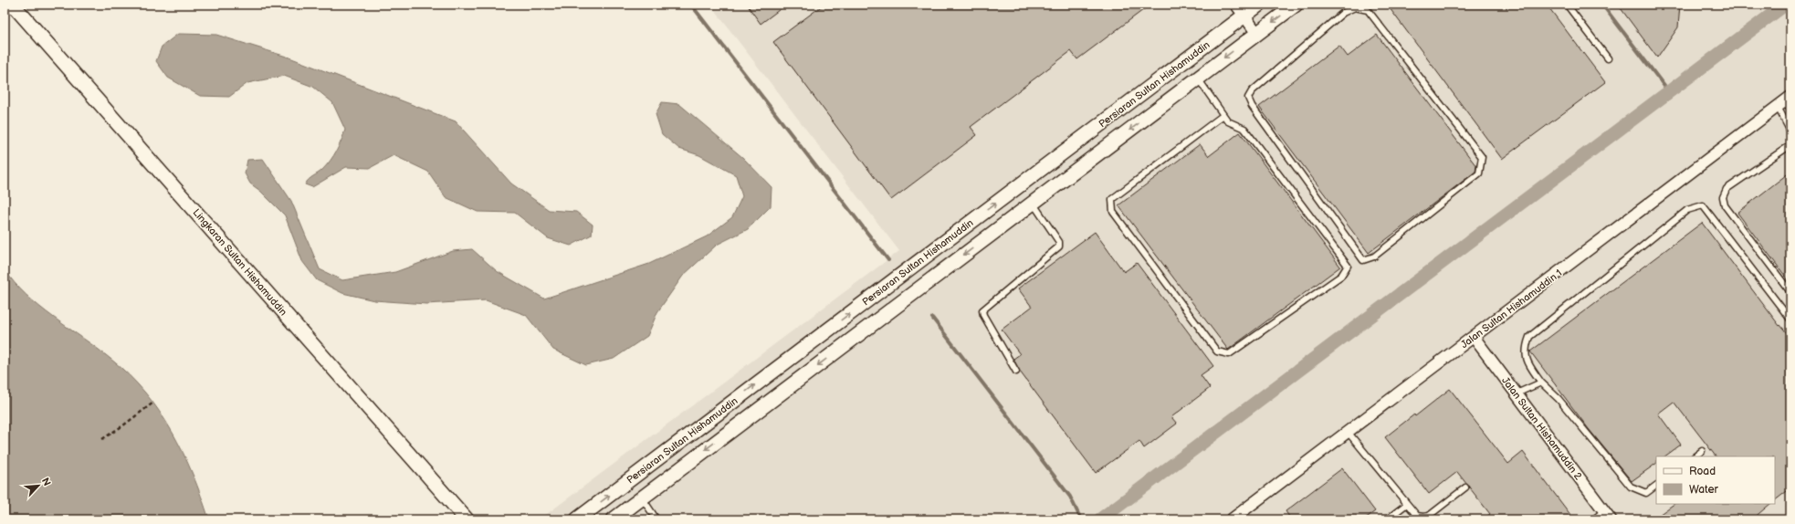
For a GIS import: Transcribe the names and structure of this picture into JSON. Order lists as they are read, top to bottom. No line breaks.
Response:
{"streets":{"street":["Persiaran Sultan Hishamuddin","Lingkaran Sultan Hishamuddin","Jalan Sultan Hishamuddin 1","Jalan Sultan Hishamuddin 2"]},"crossings":[["Jalan Sultan Hishamuddin 1","Jalan Sultan Hishamuddin 2"]],"legend":["Road","Water"],"north":"top right"}
